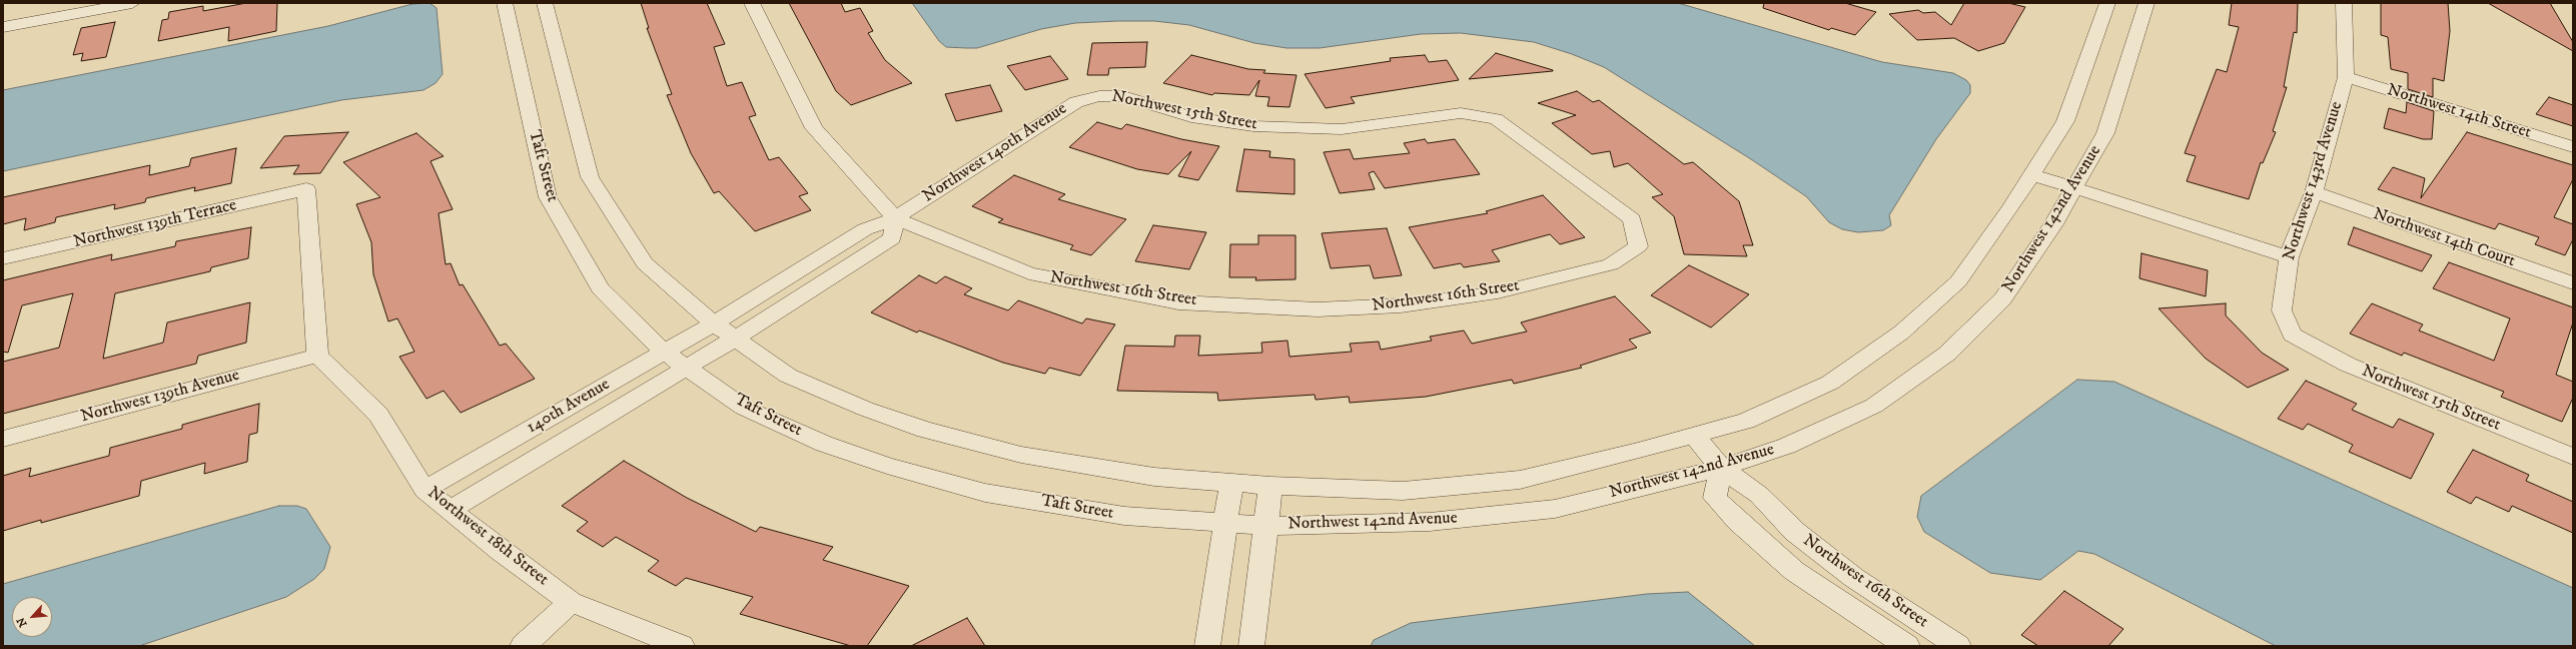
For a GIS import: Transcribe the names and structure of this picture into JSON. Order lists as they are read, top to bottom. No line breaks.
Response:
{"streets":{"street":["Northwest 15th Street","Northwest 14th Street","Northwest 140th Avenue","Taft Street","Northwest 143rd Avenue","Northwest 142nd Avenue","Northwest 139th Terrace","Northwest 14th Court","Northwest 16th Street","Northwest 139th Avenue","140th Avenue","Northwest 18th Street"]},"crossings":[["Northwest 15th Street","Northwest 140th Avenue"],["Northwest 15th Street","Northwest 143rd Avenue"],["Northwest 15th Street","Northwest 16th Street"],["Northwest 14th Street","Northwest 143rd Avenue"],["Northwest 140th Avenue","Northwest 16th Street"],["Northwest 140th Avenue","140th Avenue"],["Taft Street","Northwest 142nd Avenue"],["Taft Street","140th Avenue"],["Northwest 143rd Avenue","Northwest 14th Court"],["Northwest 142nd Avenue","Northwest 16th Street"],["Northwest 139th Terrace","Northwest 139th Avenue"],["Northwest 139th Terrace","Northwest 18th Street"],["Northwest 139th Avenue","Northwest 18th Street"],["140th Avenue","Northwest 18th Street"]],"north":"bottom left"}
